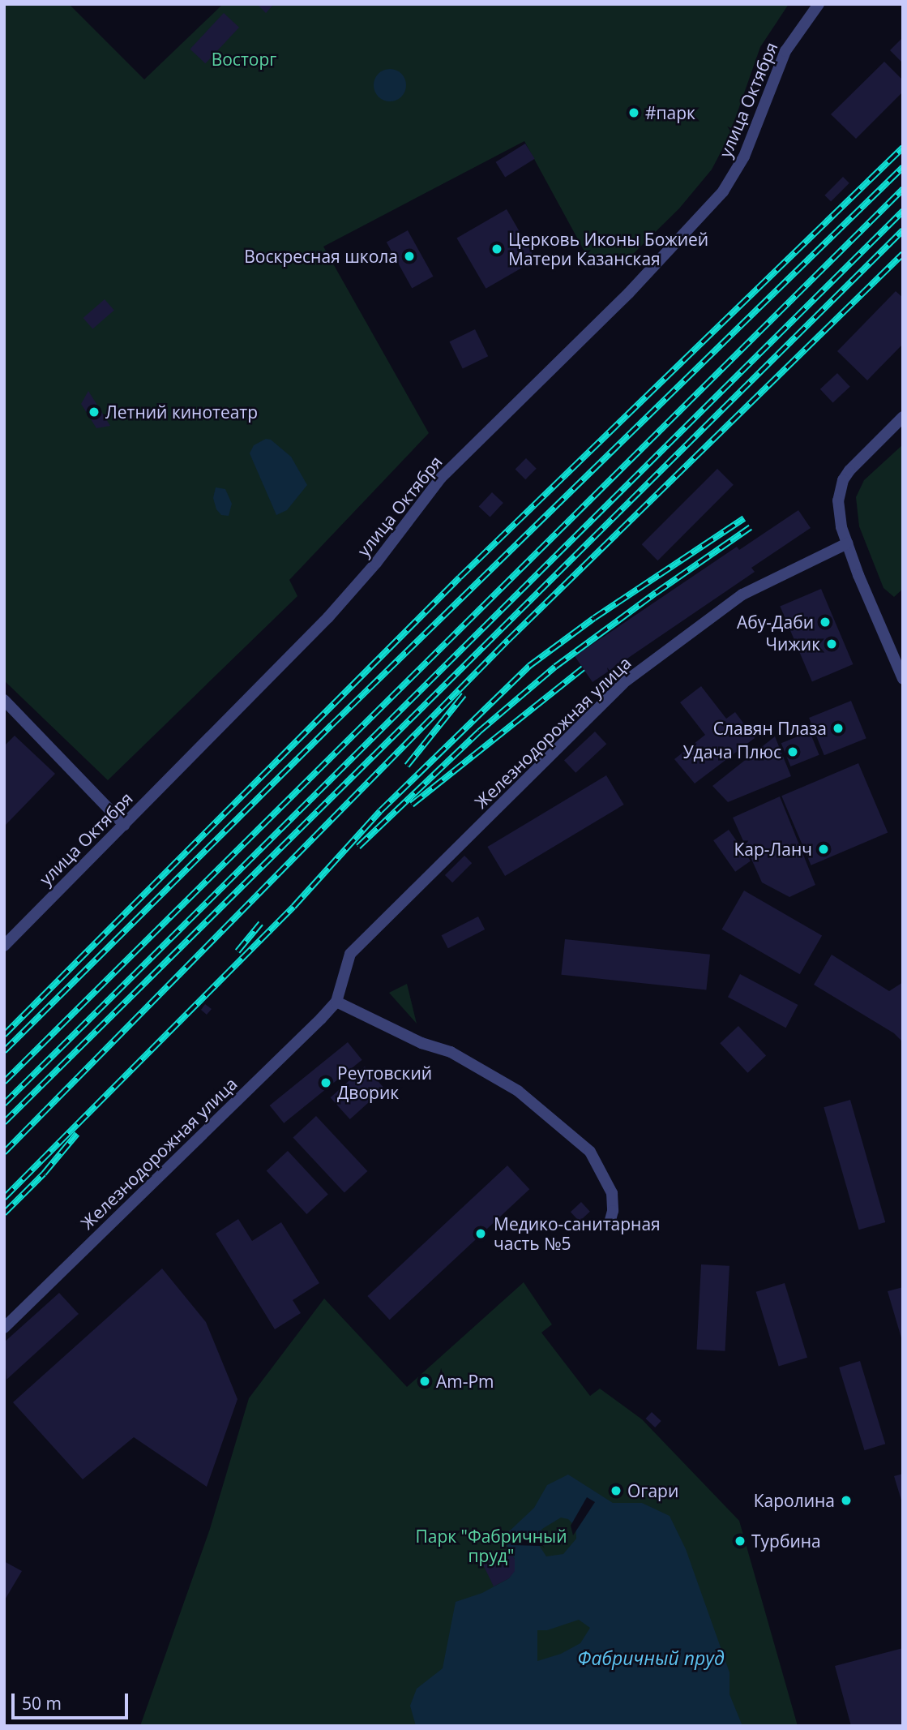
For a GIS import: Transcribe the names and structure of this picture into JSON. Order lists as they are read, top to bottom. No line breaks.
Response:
{"streets":{"street":["улица Октября","Железнодорожная улица"]},"water":["Фабричный пруд"],"parks":["Восторг","Парк \"Фабричный пруд\""],"places":["#парк","Церковь Иконы Божией Матери Казанская","Воскресная школа","Летний кинотеатр","Абу-Даби","Чижик","Славян Плаза","Удача Плюс","Кар-Ланч","Реутовский Дворик","Медико-санитарная часть №5","Am-Pm","Огари","Каролина","Турбина"],"scale_bar":"50 m"}
